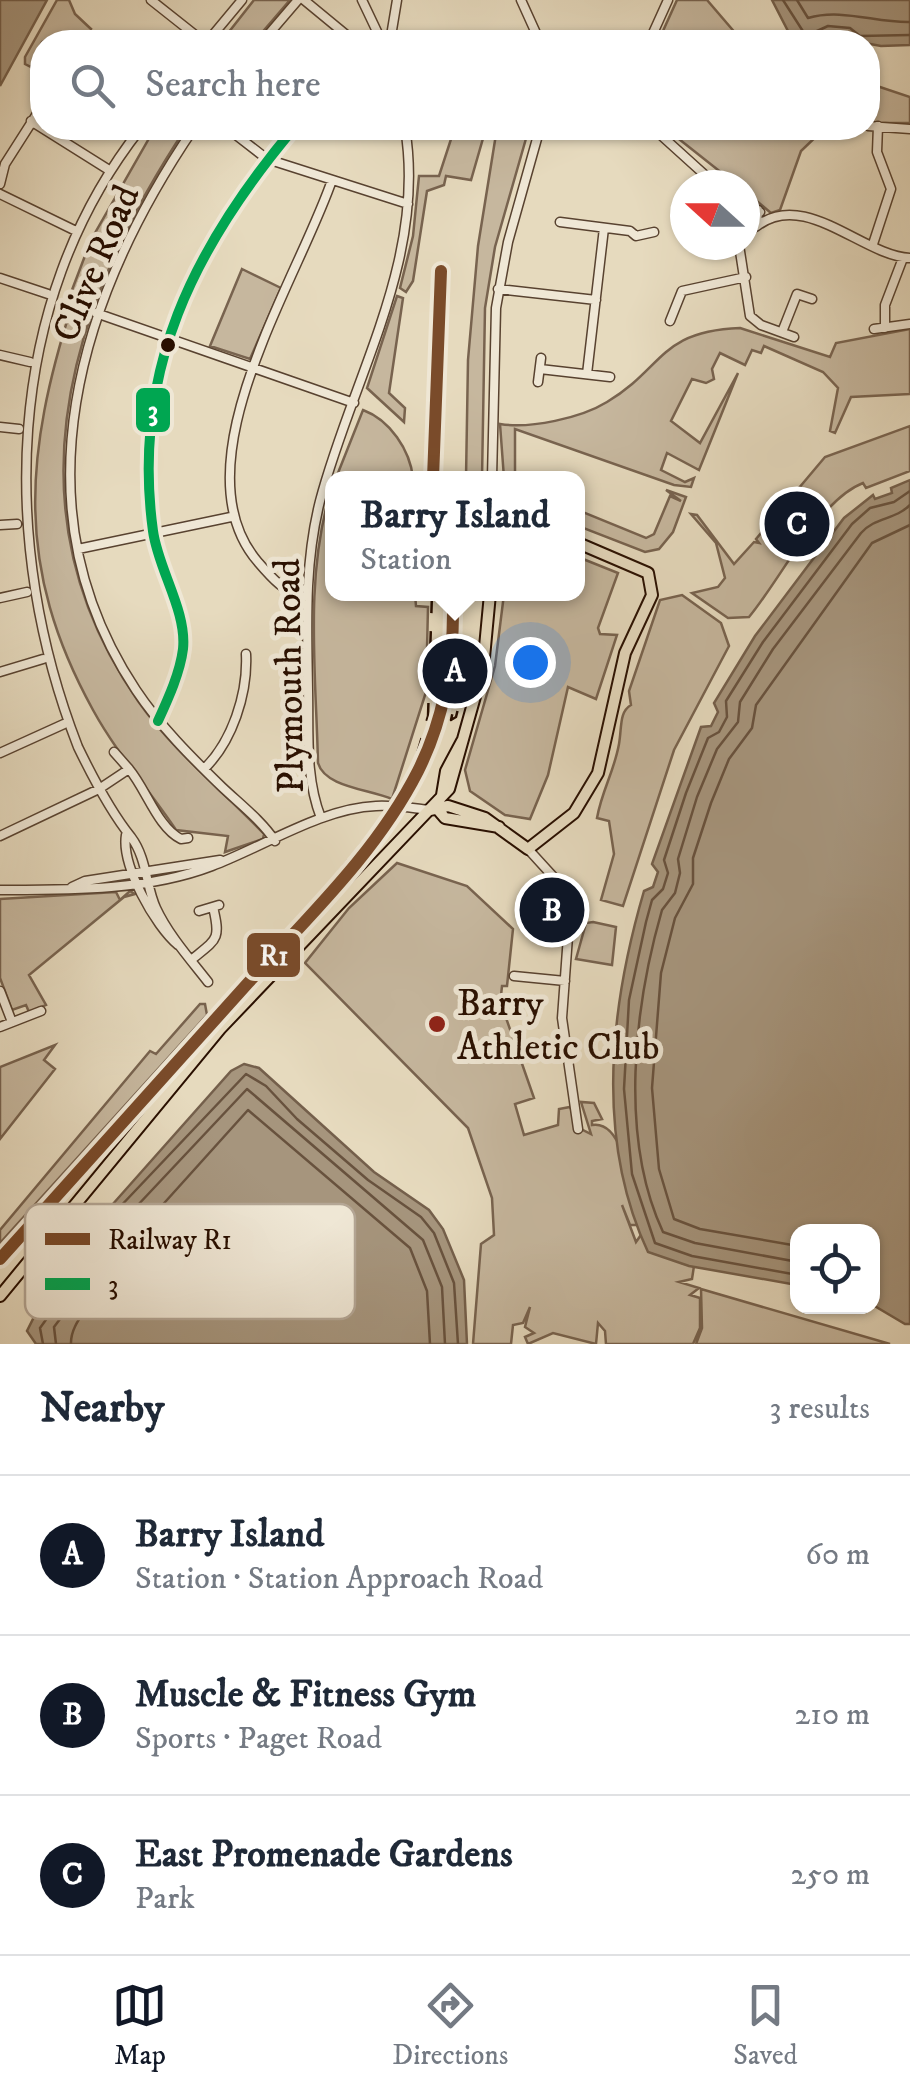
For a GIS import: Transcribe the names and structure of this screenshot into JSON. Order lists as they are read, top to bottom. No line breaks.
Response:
{"streets":{"street":["Clive Road","Plymouth Road"]},"places":["Barry Athletic Club"],"lines":["transit line 3","rail line R1"],"legend":["Railway R1","3"],"north":"left","page":{"search":"Search here","popup":["Barry Island","Station"],"pins":["C","A","B"],"heading":["Nearby","3 results"],"list":[{"mark":"A","name":"Barry Island","note":"Station · Station Approach Road","value":"60 m"},{"mark":"B","name":"Muscle & Fitness Gym","note":"Sports · Paget Road","value":"210 m"},{"mark":"C","name":"East Promenade Gardens","note":"Park","value":"250 m"}],"nav":["Map","Directions","Saved"]}}
